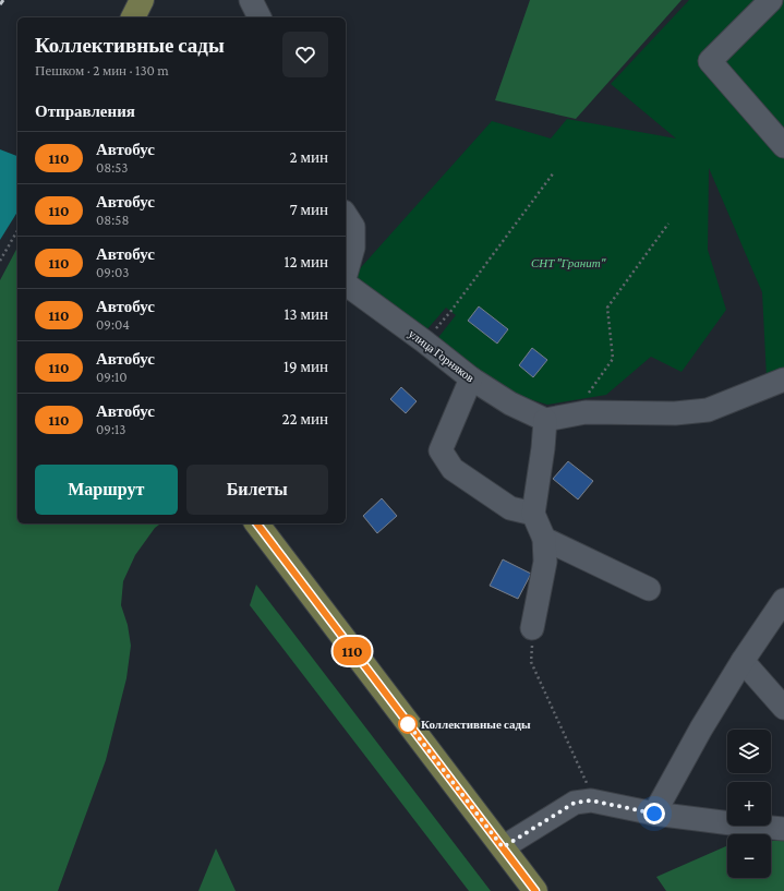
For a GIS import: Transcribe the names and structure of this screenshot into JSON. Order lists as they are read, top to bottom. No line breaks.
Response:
{"streets":{"street":["улица Горняков"]},"parks":["СНТ \"Гранит\""],"places":["Коллективные сады"],"lines":["bus line 110"],"page":{"on_map":"110","heading":[["Коллективные сады","Пешком · 2 мин · 130 m"],"Отправления"],"list":[{"mark":"110","name":"Автобус","note":"08:53","value":"2 мин"},{"mark":"110","name":"Автобус","note":"08:58","value":"7 мин"},{"mark":"110","name":"Автобус","note":"09:03","value":"12 мин"},{"mark":"110","name":"Автобус","note":"09:04","value":"13 мин"},{"mark":"110","name":"Автобус","note":"09:10","value":"19 мин"},{"mark":"110","name":"Автобус","note":"09:13","value":"22 мин"}],"buttons":["Маршрут","Билеты"],"map_buttons":["+","−"]}}
